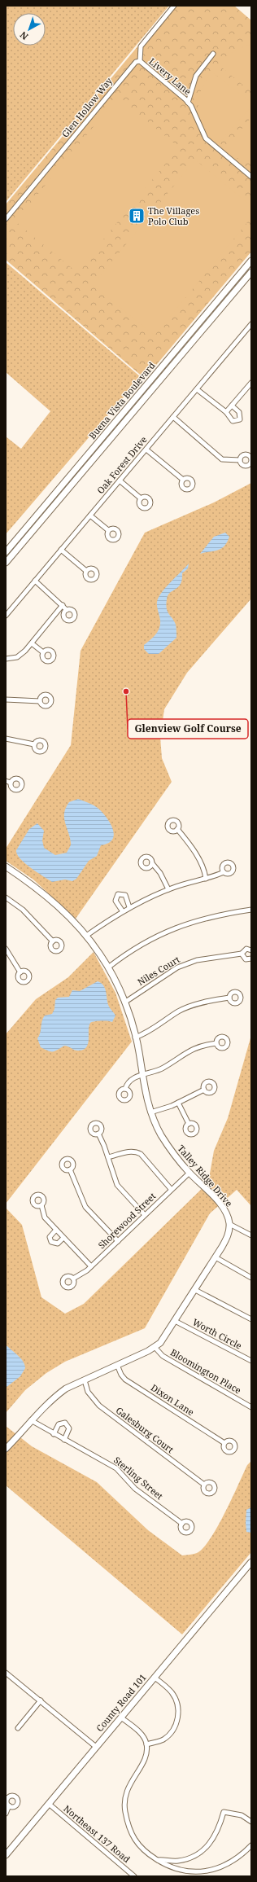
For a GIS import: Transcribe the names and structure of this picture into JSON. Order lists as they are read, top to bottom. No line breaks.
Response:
{"streets":{"street":["Livery Lane","Glen Hollow Way","Buena Vista Boulevard","Oak Forest Drive","Niles Court","Talley Ridge Drive","Shorewood Street","Worth Circle","Bloomington Place","Dixon Lane","Galesburg Court","Sterling Street","County Road 101","Northeast 137 Road"]},"crossings":[["Livery Lane","Glen Hollow Way"],["Niles Court","Talley Ridge Drive"],["Talley Ridge Drive","Shorewood Street"],["County Road 101","Northeast 137 Road"]],"places":{"building":["The Villages Polo Club"],"other":["Glenview Golf Course"]},"north":"bottom left"}
